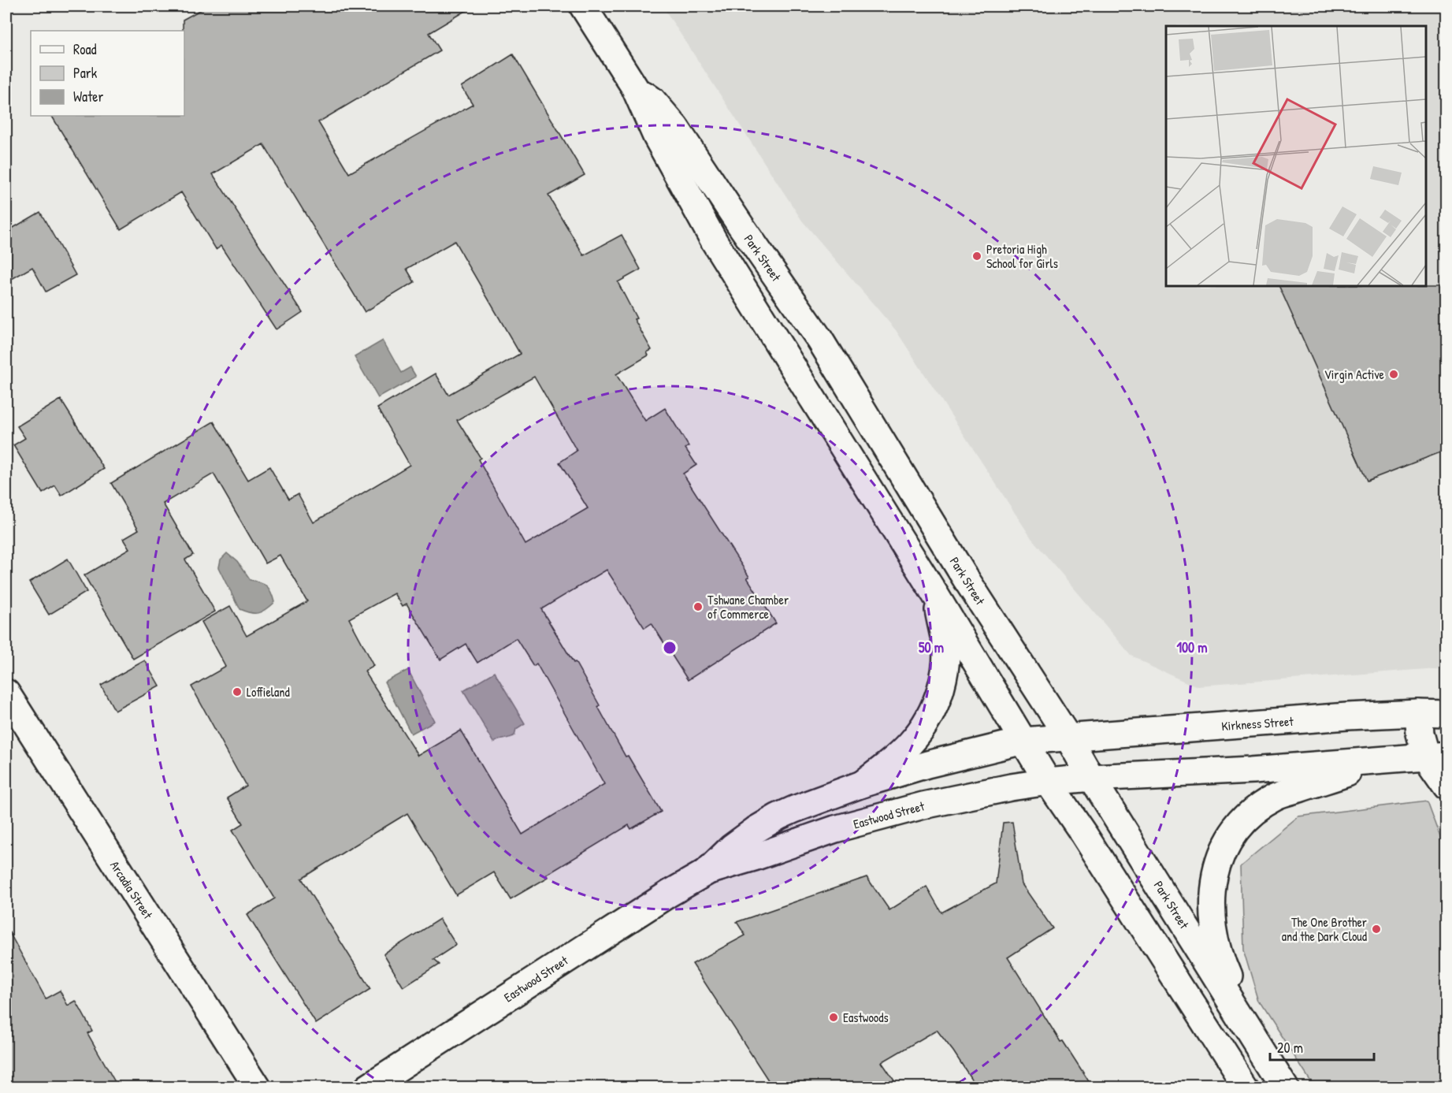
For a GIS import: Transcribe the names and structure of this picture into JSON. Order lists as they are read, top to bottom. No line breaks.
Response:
{"streets":{"street":["Park Street","Kirkness Street","Eastwood Street","Arcadia Street"]},"crossings":[["Park Street","Kirkness Street"],["Park Street","Eastwood Street"],["Kirkness Street","Eastwood Street"]],"places":["Pretoria High School for Girls","Virgin Active","Tshwane Chamber of Commerce","Loffieland","The One Brother and the Dark Cloud","Eastwoods"],"legend":["Road","Park","Water"],"scale_bar":"20 m","rings":["50 m","100 m"]}
